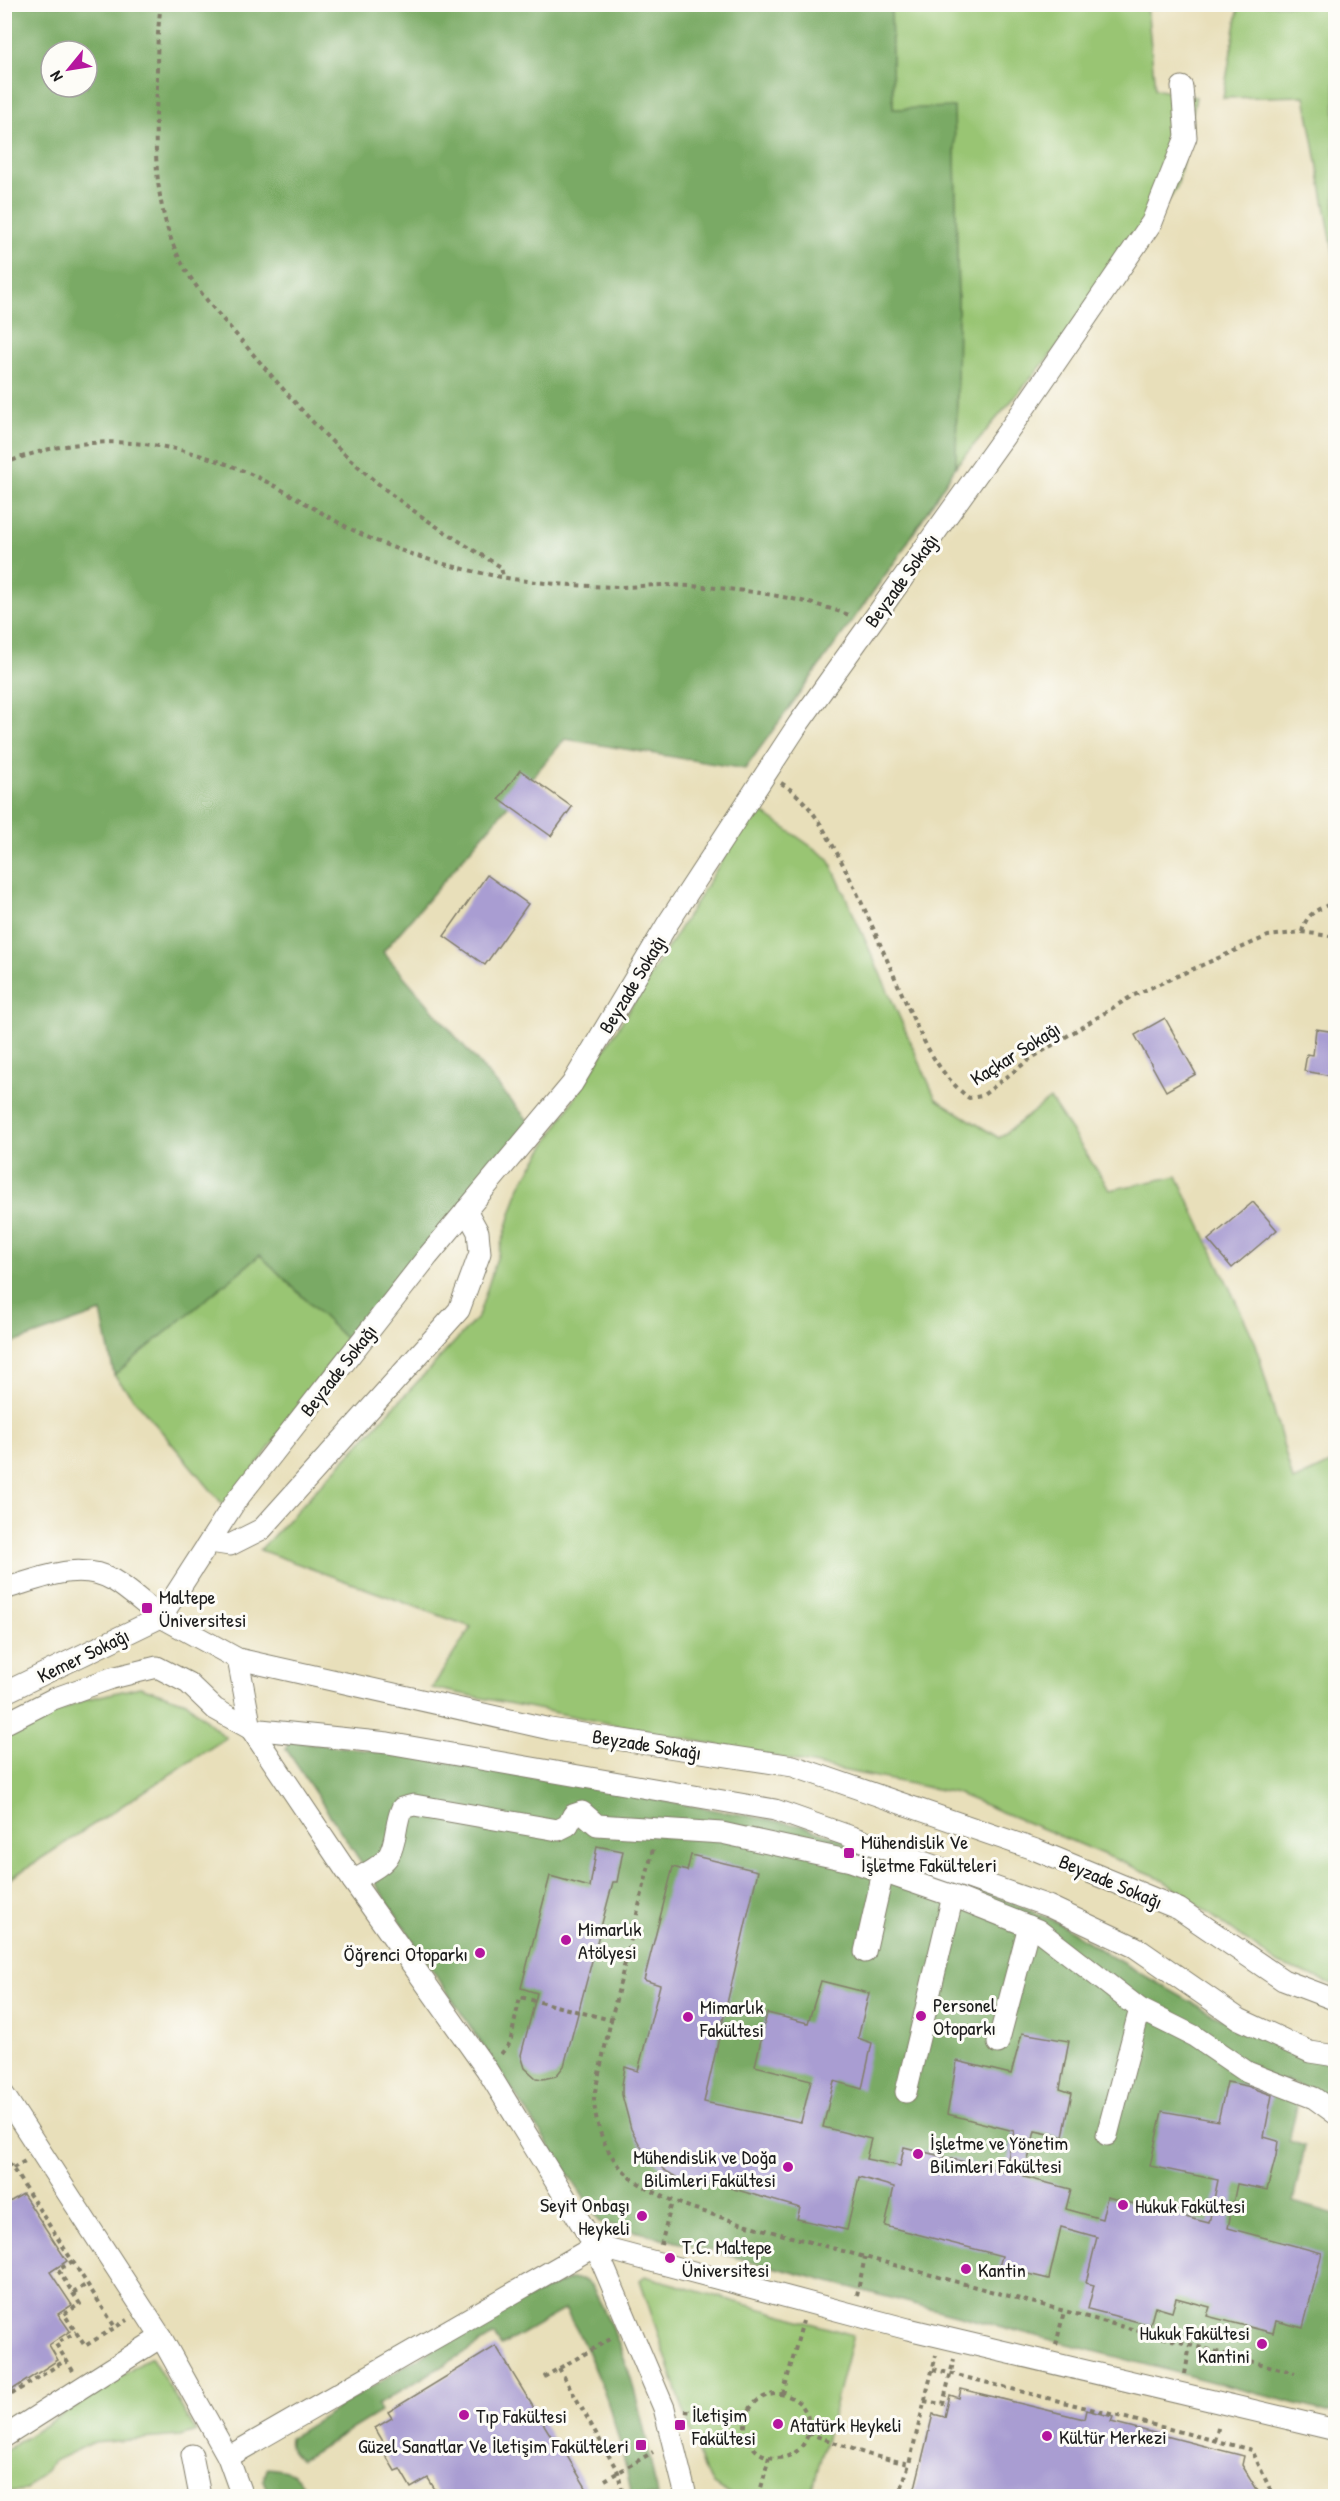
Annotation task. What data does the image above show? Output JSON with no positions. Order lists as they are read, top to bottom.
{
  "streets": {
    "street": ["Beyzade Sokağı", "Kemer Sokağı"],
    "path": ["Kaçkar Sokağı"]
  },
  "crossings": [
    ["Beyzade Sokağı", "Kaçkar Sokağı"],
    ["Beyzade Sokağı", "Kemer Sokağı"]
  ],
  "places": {
    "transit": [
      "Maltepe Üniversitesi",
      "Mühendislik Ve İşletme Fakülteleri",
      "İletişim Fakültesi",
      "Güzel Sanatlar Ve İletişim Fakülteleri"
    ],
    "other": [
      "Mimarlık Atölyesi",
      "Öğrenci Otoparkı",
      "Personel Otoparkı",
      "Mimarlık Fakültesi",
      "İşletme ve Yönetim Bilimleri Fakültesi",
      "Mühendislik ve Doğa Bilimleri Fakültesi",
      "Hukuk Fakültesi",
      "Seyit Onbaşı Heykeli",
      "T.C. Maltepe Üniversitesi",
      "Kantin",
      "Hukuk Fakültesi Kantini",
      "Tıp Fakültesi",
      "Atatürk Heykeli",
      "Kültür Merkezi"
    ]
  },
  "north": "bottom left"
}
